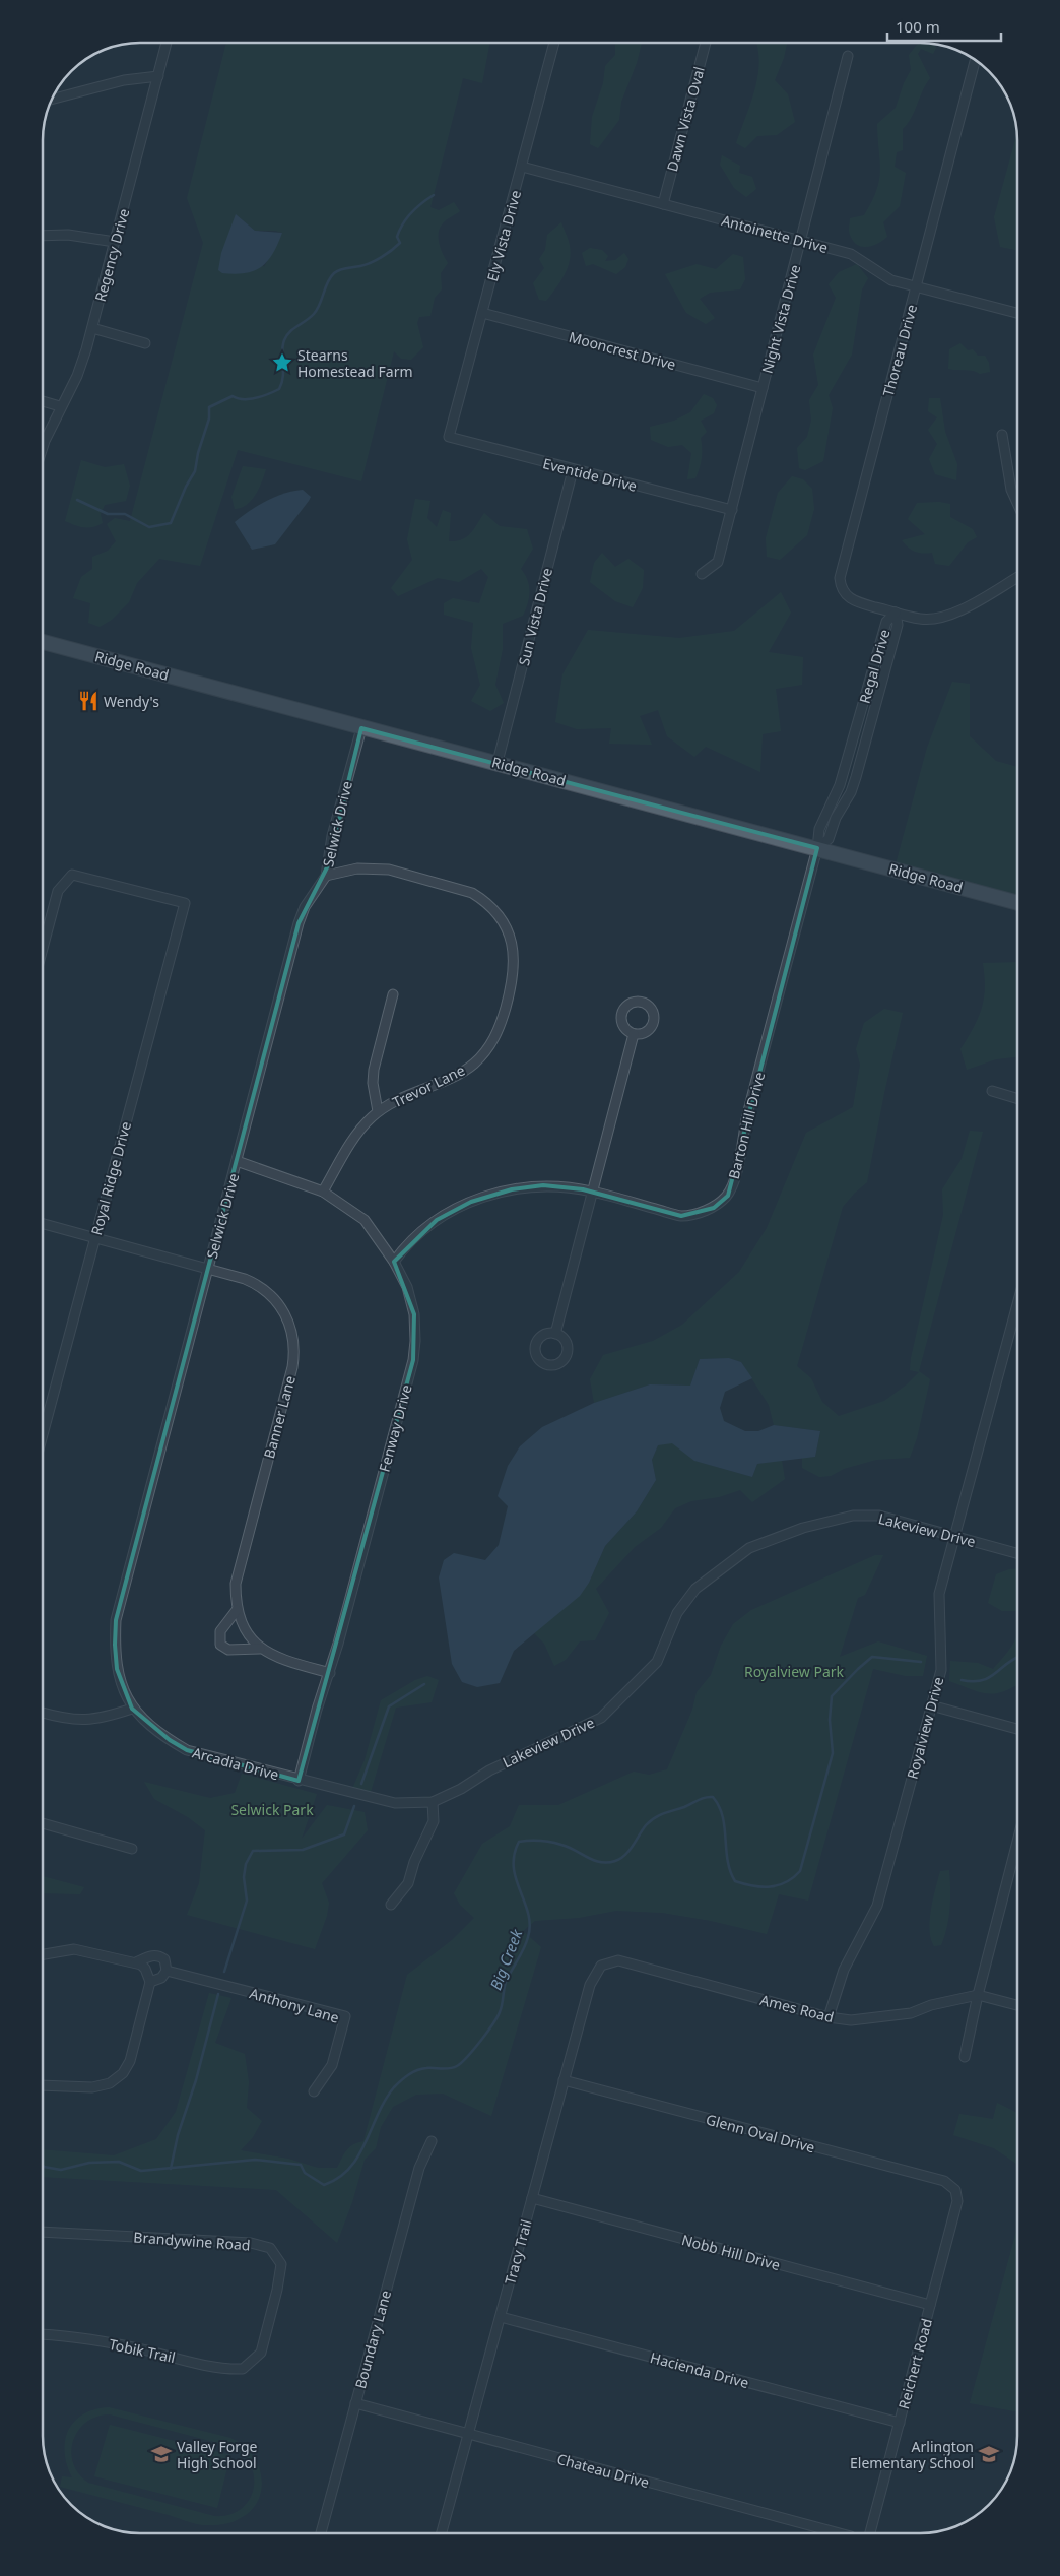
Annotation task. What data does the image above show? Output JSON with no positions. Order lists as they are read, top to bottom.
{
  "streets": {
    "main road": ["Ridge Road"],
    "street": [
      "Dawn Vista Oval",
      "Antoinette Drive",
      "Ely Vista Drive",
      "Regency Drive",
      "Night Vista Drive",
      "Mooncrest Drive",
      "Thoreau Drive",
      "Eventide Drive",
      "Sun Vista Drive",
      "Regal Drive",
      "Selwick Drive",
      "Trevor Lane",
      "Barton Hill Drive",
      "Royal Ridge Drive",
      "Banner Lane",
      "Fenway Drive",
      "Lakeview Drive",
      "Royalview Drive",
      "Arcadia Drive",
      "Anthony Lane",
      "Ames Road",
      "Glenn Oval Drive",
      "Brandywine Road",
      "Tracy Trail",
      "Nobb Hill Drive",
      "Boundary Lane",
      "Tobik Trail",
      "Reichert Road",
      "Hacienda Drive",
      "Chateau Drive"
    ]
  },
  "crossings": [
    ["Dawn Vista Oval", "Antoinette Drive"],
    ["Antoinette Drive", "Ely Vista Drive"],
    ["Antoinette Drive", "Night Vista Drive"],
    ["Antoinette Drive", "Thoreau Drive"],
    ["Ely Vista Drive", "Mooncrest Drive"],
    ["Ely Vista Drive", "Eventide Drive"],
    ["Night Vista Drive", "Mooncrest Drive"],
    ["Night Vista Drive", "Eventide Drive"],
    ["Thoreau Drive", "Regal Drive"],
    ["Eventide Drive", "Sun Vista Drive"],
    ["Sun Vista Drive", "Ridge Road"],
    ["Ridge Road", "Regal Drive"],
    ["Ridge Road", "Selwick Drive"],
    ["Ridge Road", "Barton Hill Drive"],
    ["Regal Drive", "Barton Hill Drive"],
    ["Selwick Drive", "Trevor Lane"],
    ["Selwick Drive", "Banner Lane"],
    ["Selwick Drive", "Fenway Drive"],
    ["Selwick Drive", "Arcadia Drive"],
    ["Trevor Lane", "Fenway Drive"],
    ["Barton Hill Drive", "Fenway Drive"],
    ["Royal Ridge Drive", "Banner Lane"],
    ["Banner Lane", "Fenway Drive"],
    ["Fenway Drive", "Lakeview Drive"],
    ["Fenway Drive", "Arcadia Drive"],
    ["Lakeview Drive", "Royalview Drive"],
    ["Lakeview Drive", "Arcadia Drive"],
    ["Royalview Drive", "Ames Road"],
    ["Ames Road", "Tracy Trail"],
    ["Glenn Oval Drive", "Tracy Trail"],
    ["Glenn Oval Drive", "Reichert Road"],
    ["Brandywine Road", "Tobik Trail"],
    ["Tracy Trail", "Nobb Hill Drive"],
    ["Tracy Trail", "Hacienda Drive"],
    ["Tracy Trail", "Chateau Drive"],
    ["Nobb Hill Drive", "Reichert Road"],
    ["Boundary Lane", "Chateau Drive"],
    ["Reichert Road", "Hacienda Drive"]
  ],
  "water": ["Big Creek"],
  "parks": ["Royalview Park", "Selwick Park"],
  "places": {
    "place": ["Stearns Homestead Farm"],
    "restaurant": ["Wendy's"],
    "school or university": ["Valley Forge High School", "Arlington Elementary School"]
  },
  "scale_bar": "100 m"
}
